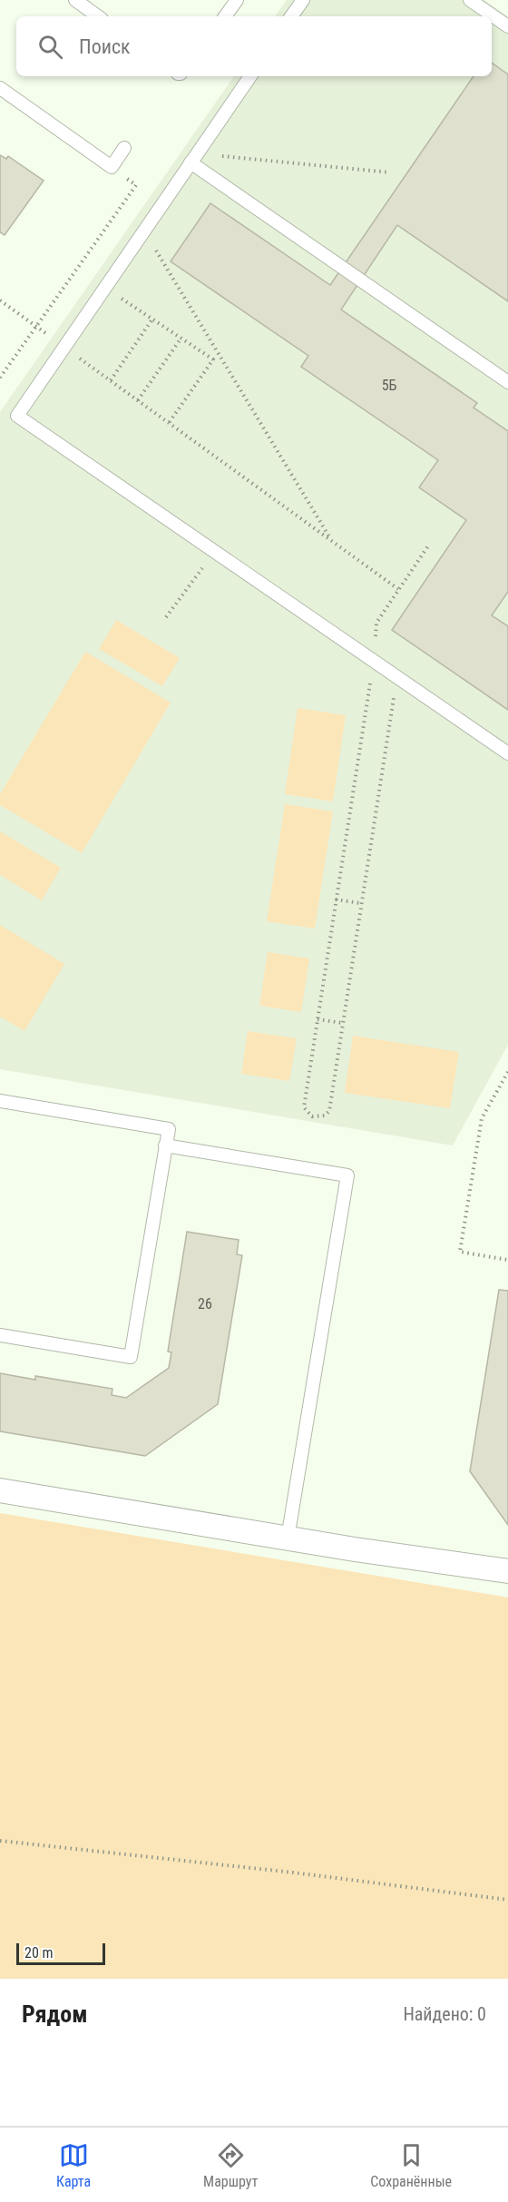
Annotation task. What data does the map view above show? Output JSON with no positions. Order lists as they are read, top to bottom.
{
  "house_numbers": ["5Б", "26"],
  "scale_bar": "20 m",
  "page": {
    "search": "Поиск",
    "scale": "20 m",
    "heading": ["Рядом", "Найдено: 0"],
    "nav": ["Карта", "Маршрут", "Сохранённые"]
  }
}
